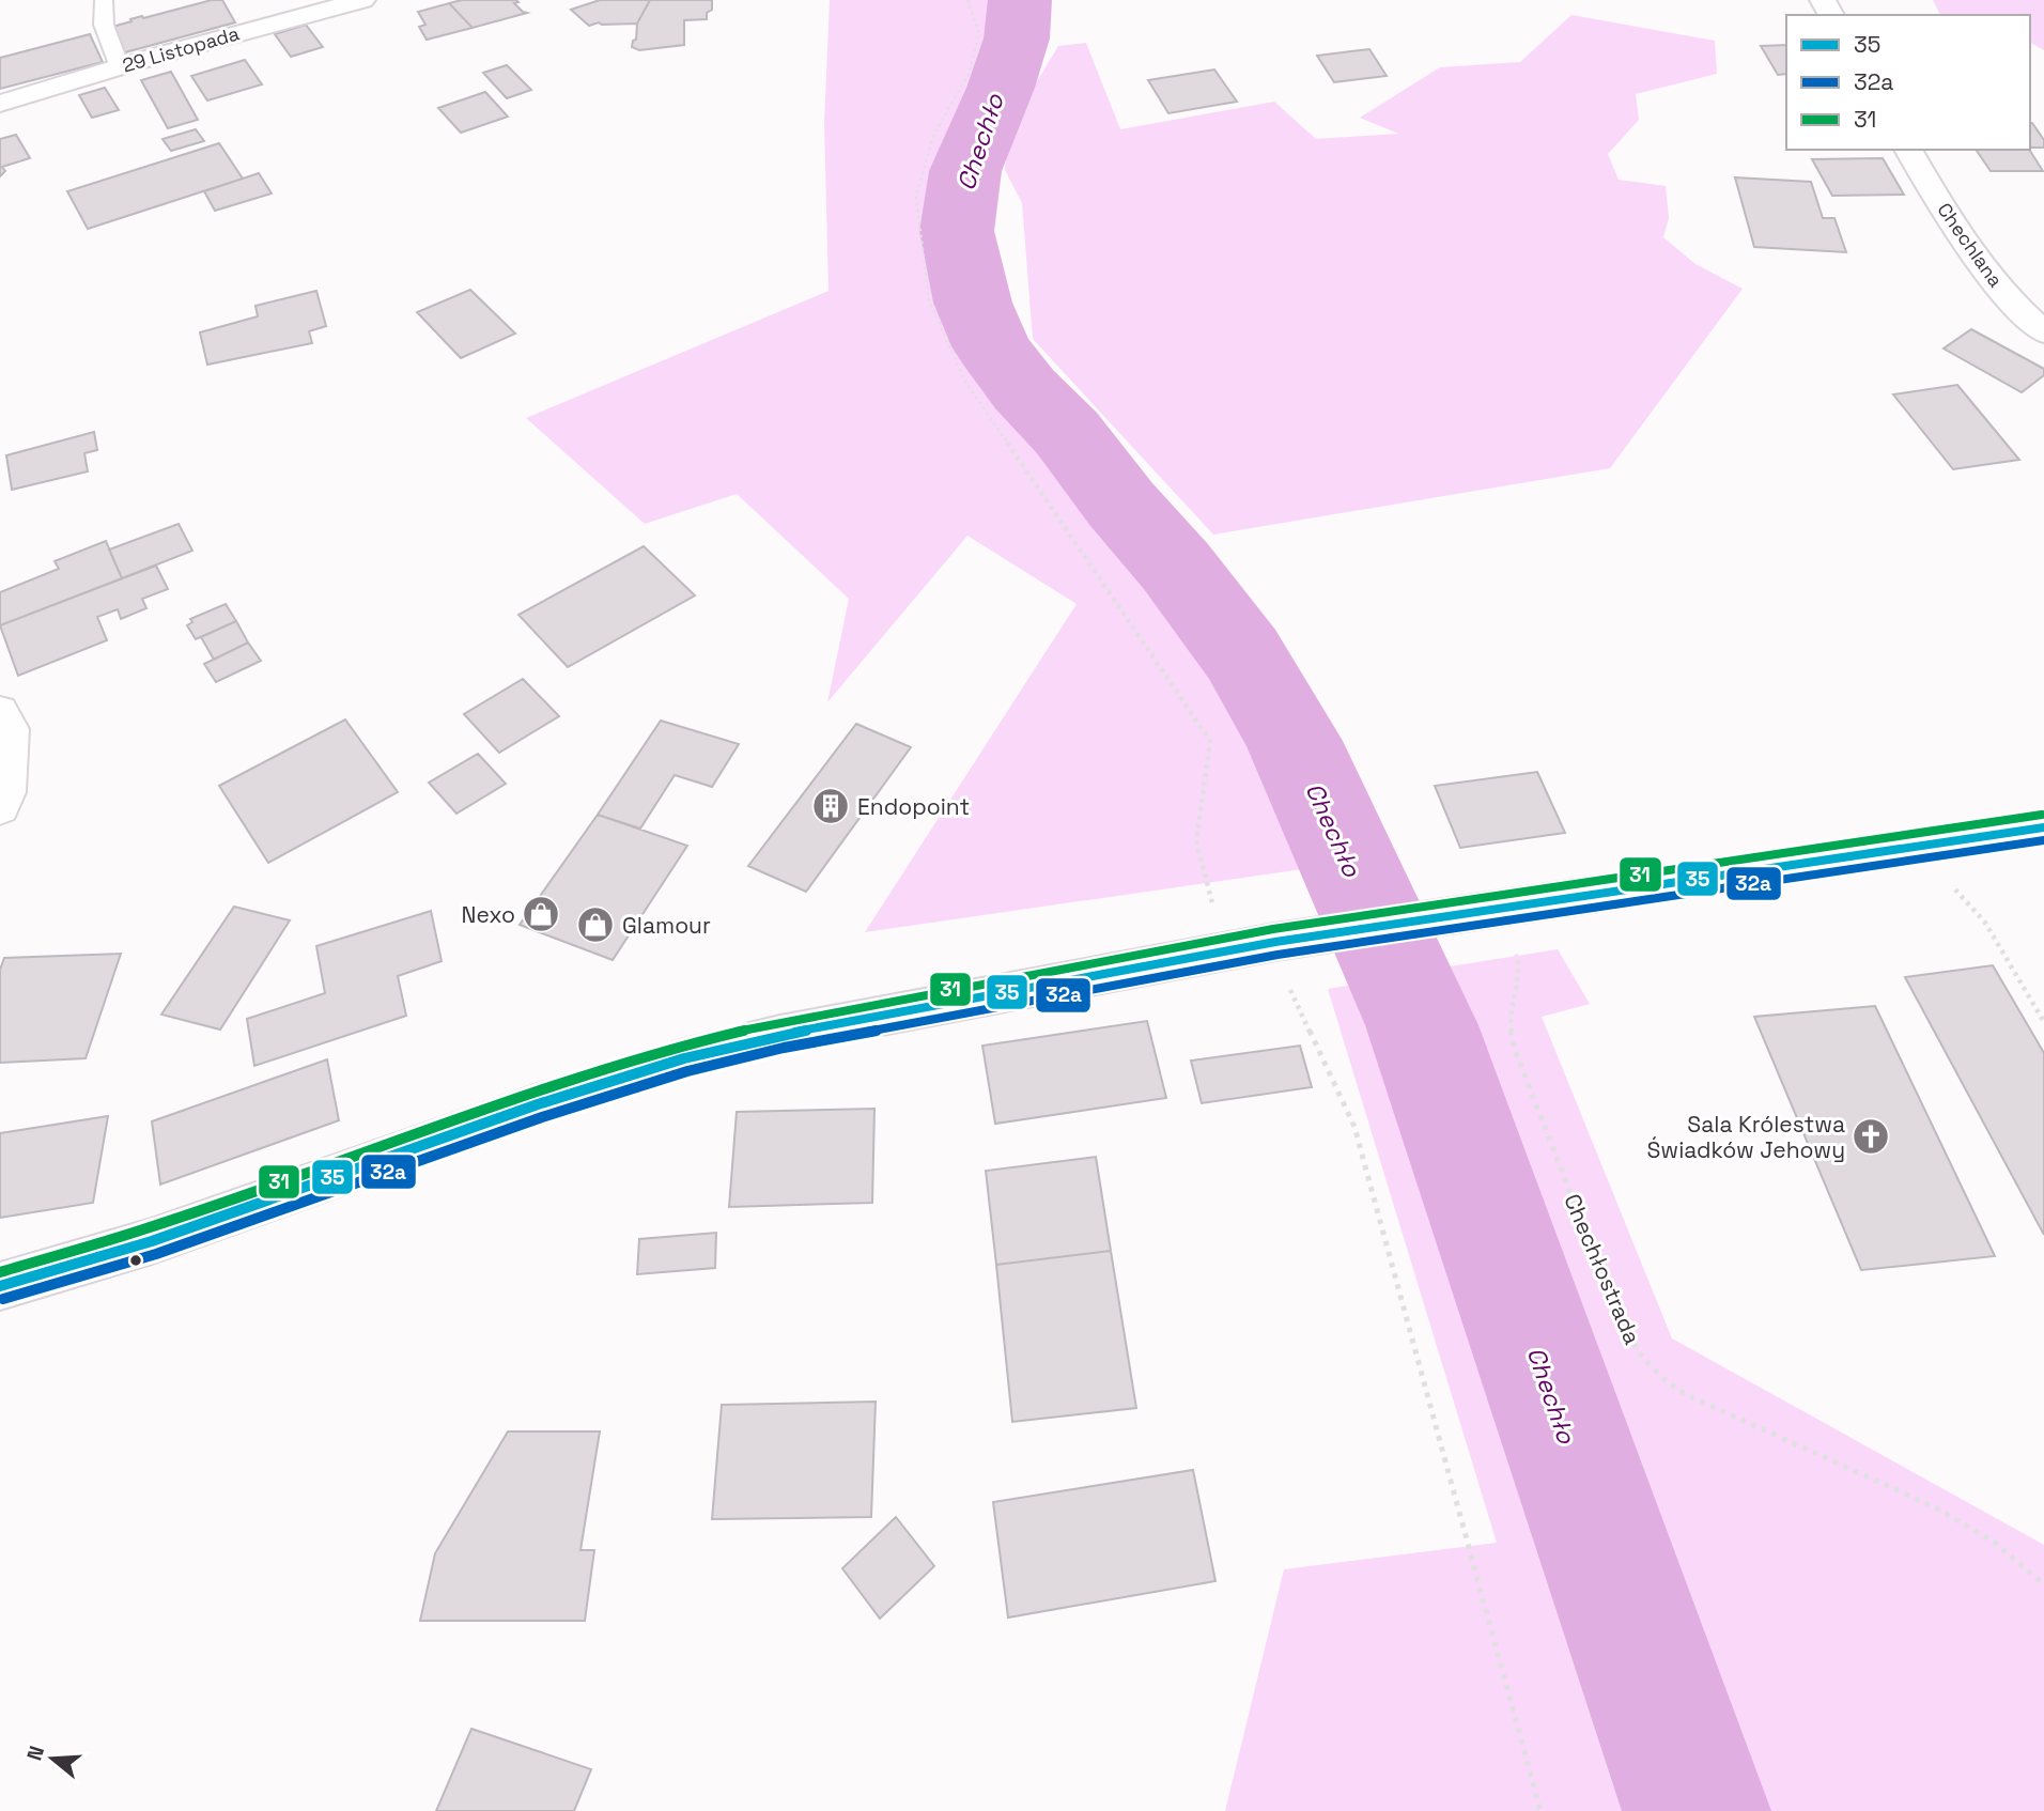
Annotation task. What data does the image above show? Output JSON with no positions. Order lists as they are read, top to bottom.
{
  "streets": {
    "street": ["29 Listopada", "Chechlana"],
    "path": ["Chechłostrada"]
  },
  "water": ["Chechło"],
  "places": {
    "building": ["Endopoint"],
    "shop": ["Nexo", "Glamour"],
    "church": ["Sala Królestwa Świadków Jehowy"]
  },
  "lines": ["transit line 31", "transit line 35", "transit line 32a"],
  "legend": ["35", "32a", "31"],
  "north": "left"
}
